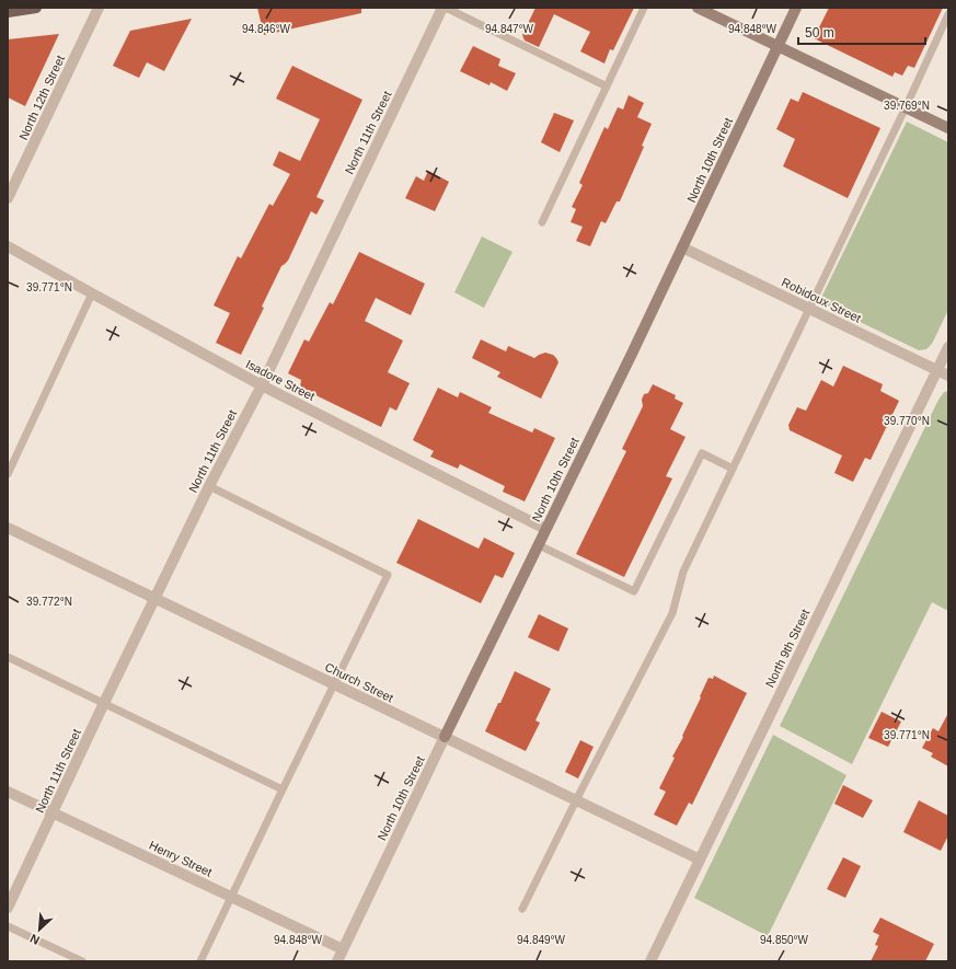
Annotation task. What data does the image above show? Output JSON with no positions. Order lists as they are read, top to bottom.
{
  "streets": {
    "street": [
      "North 12th Street",
      "North 11th Street",
      "North 10th Street",
      "Robidoux Street",
      "Isadore Street",
      "North 9th Street",
      "Church Street",
      "Henry Street"
    ]
  },
  "crossings": [
    ["North 11th Street", "Isadore Street"],
    ["North 11th Street", "Church Street"],
    ["North 11th Street", "Henry Street"],
    ["North 10th Street", "Robidoux Street"],
    ["North 10th Street", "Isadore Street"],
    ["North 10th Street", "Church Street"],
    ["North 10th Street", "Henry Street"],
    ["Robidoux Street", "North 9th Street"],
    ["North 9th Street", "Church Street"]
  ],
  "scale_bar": "50 m",
  "north": "bottom left",
  "coordinates": [
    "94.846°W",
    "94.847°W",
    "94.848°W",
    "39.769°N",
    "39.771°N",
    "39.770°N",
    "39.772°N",
    "94.849°W",
    "94.850°W"
  ]
}
